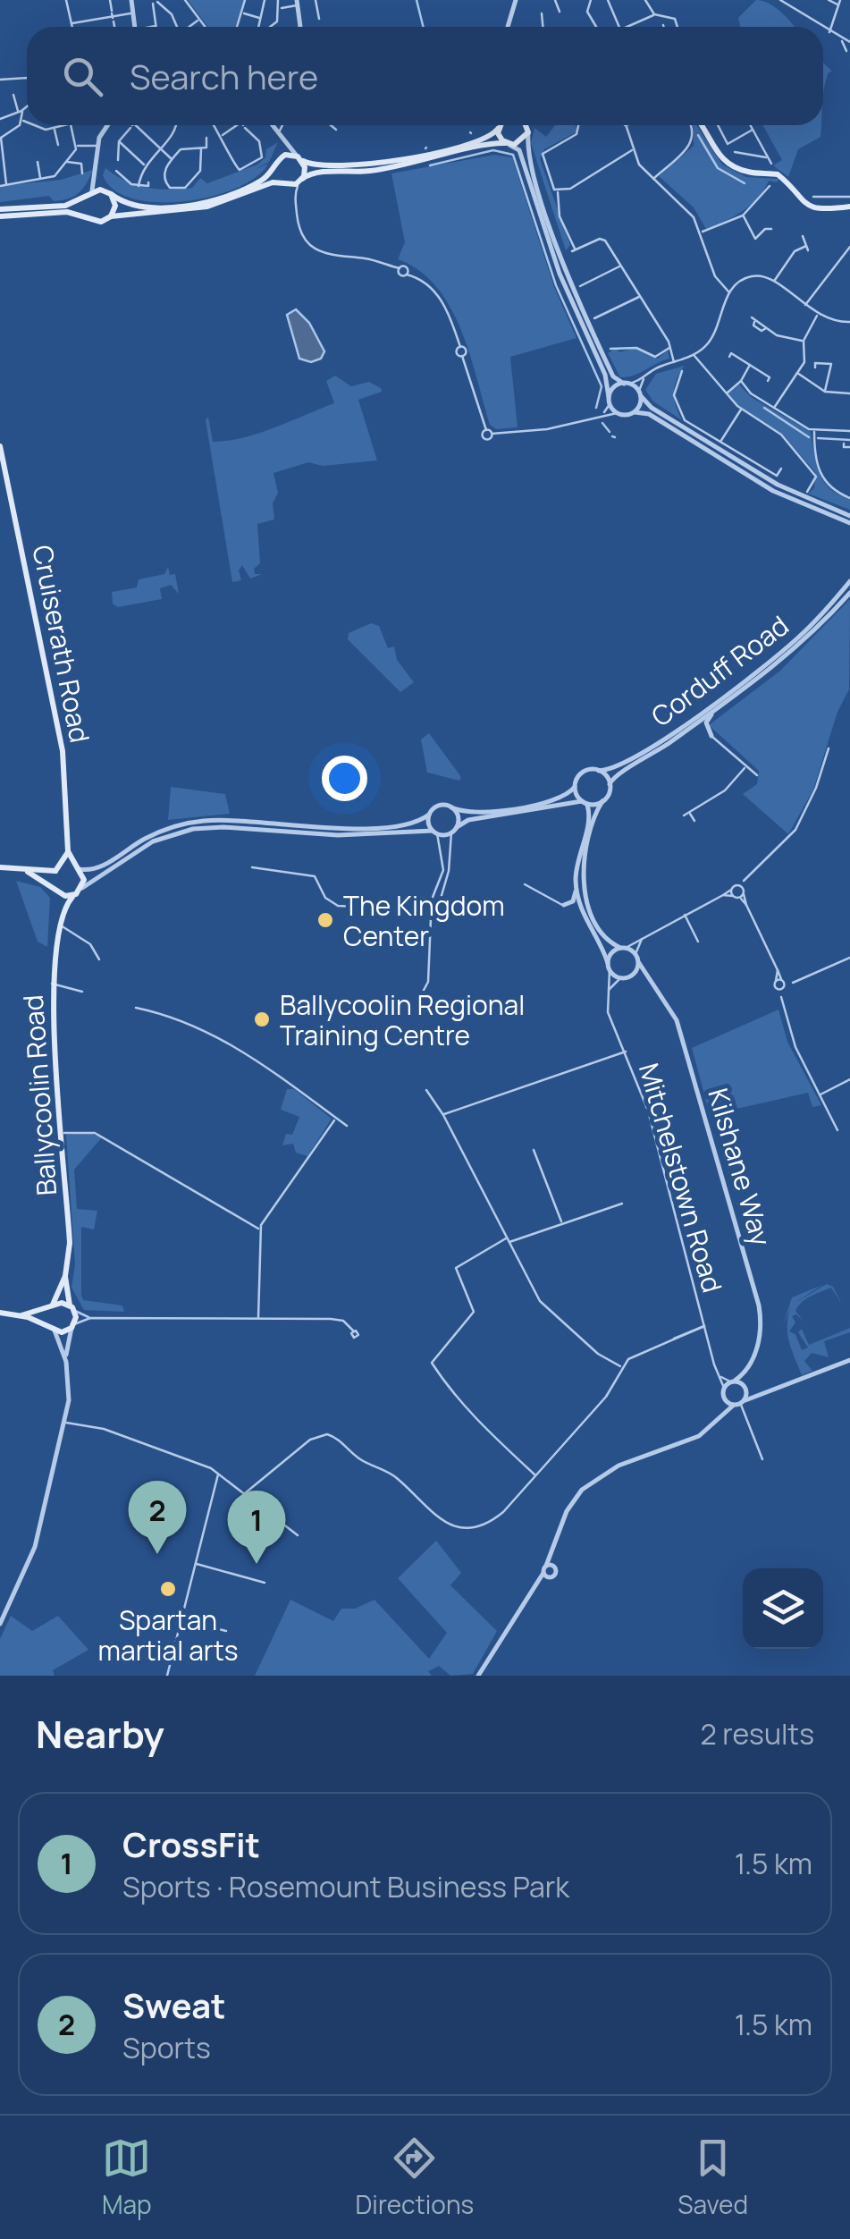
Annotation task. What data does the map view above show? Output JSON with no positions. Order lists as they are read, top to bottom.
{
  "streets": {
    "main road": ["Cruiserath Road", "Ballycoolin Road"],
    "street": ["Corduff Road", "Kilshane Way", "Mitchelstown Road"]
  },
  "crossings": [
    ["Cruiserath Road", "Ballycoolin Road"],
    ["Kilshane Way", "Mitchelstown Road"]
  ],
  "places": ["The Kingdom Center", "Ballycoolin Regional Training Centre", "Spartan martial arts"],
  "page": {
    "search": "Search here",
    "pins": ["2", "1"],
    "heading": ["Nearby", "2 results"],
    "list": [
      {
        "mark": "1",
        "name": "CrossFit",
        "note": "Sports · Rosemount Business Park",
        "value": "1.5 km"
      },
      {
        "mark": "2",
        "name": "Sweat",
        "note": "Sports",
        "value": "1.5 km"
      }
    ],
    "nav": ["Map", "Directions", "Saved"]
  }
}
